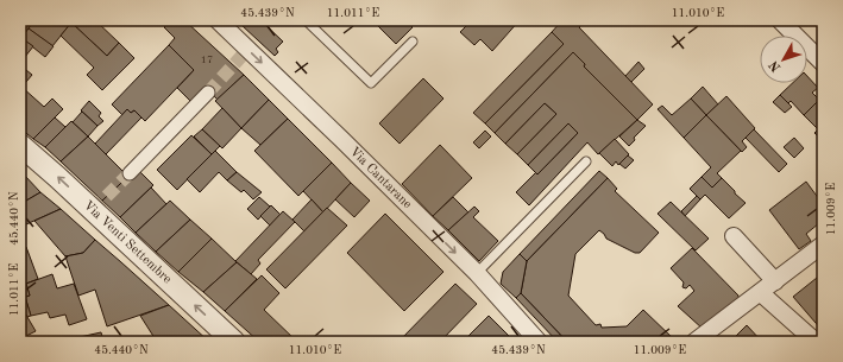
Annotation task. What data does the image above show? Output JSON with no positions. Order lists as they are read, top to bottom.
{
  "streets": {
    "street": ["Via Cantarane", "Via Venti Settembre"]
  },
  "one_way": ["Via Cantarane", "Via Venti Settembre"],
  "house_numbers": ["17"],
  "north": "bottom left",
  "coordinates": [
    "45.439°N",
    "11.011°E",
    "11.010°E",
    "11.009°E",
    "45.440°N"
  ]
}
